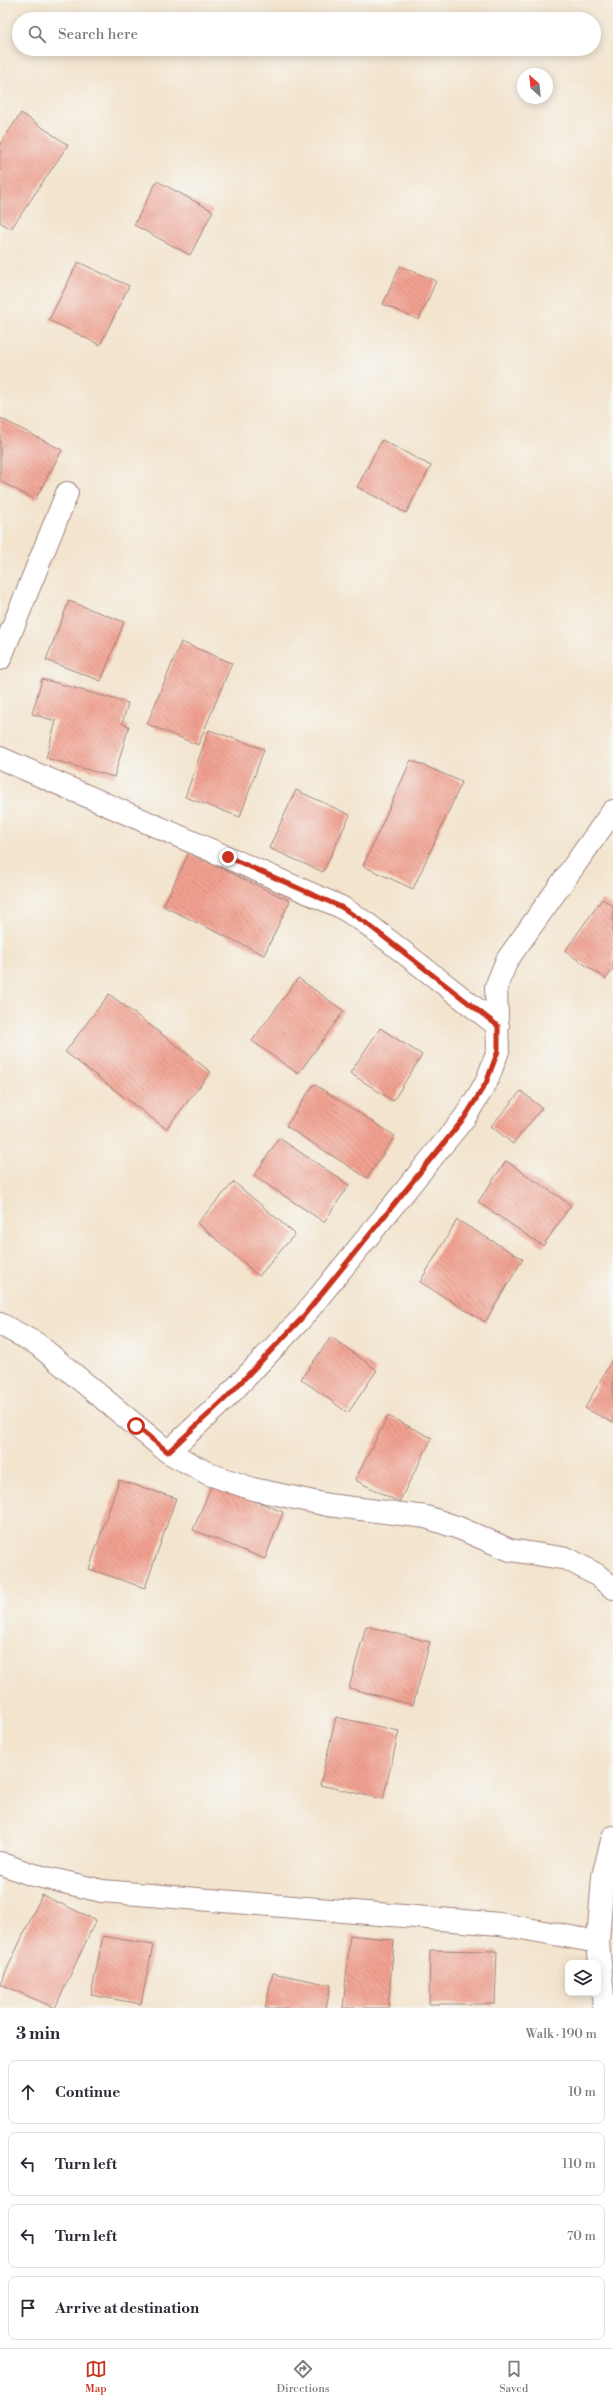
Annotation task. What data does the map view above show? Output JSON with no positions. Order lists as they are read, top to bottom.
{
  "north": "top left",
  "page": {
    "search": "Search here",
    "heading": ["3 min", "Walk · 190 m"],
    "list": [
      ["Continue", "10 m"],
      ["Turn left", "110 m"],
      ["Turn left", "70 m"],
      "Arrive at destination"
    ],
    "nav": ["Map", "Directions", "Saved"]
  }
}
